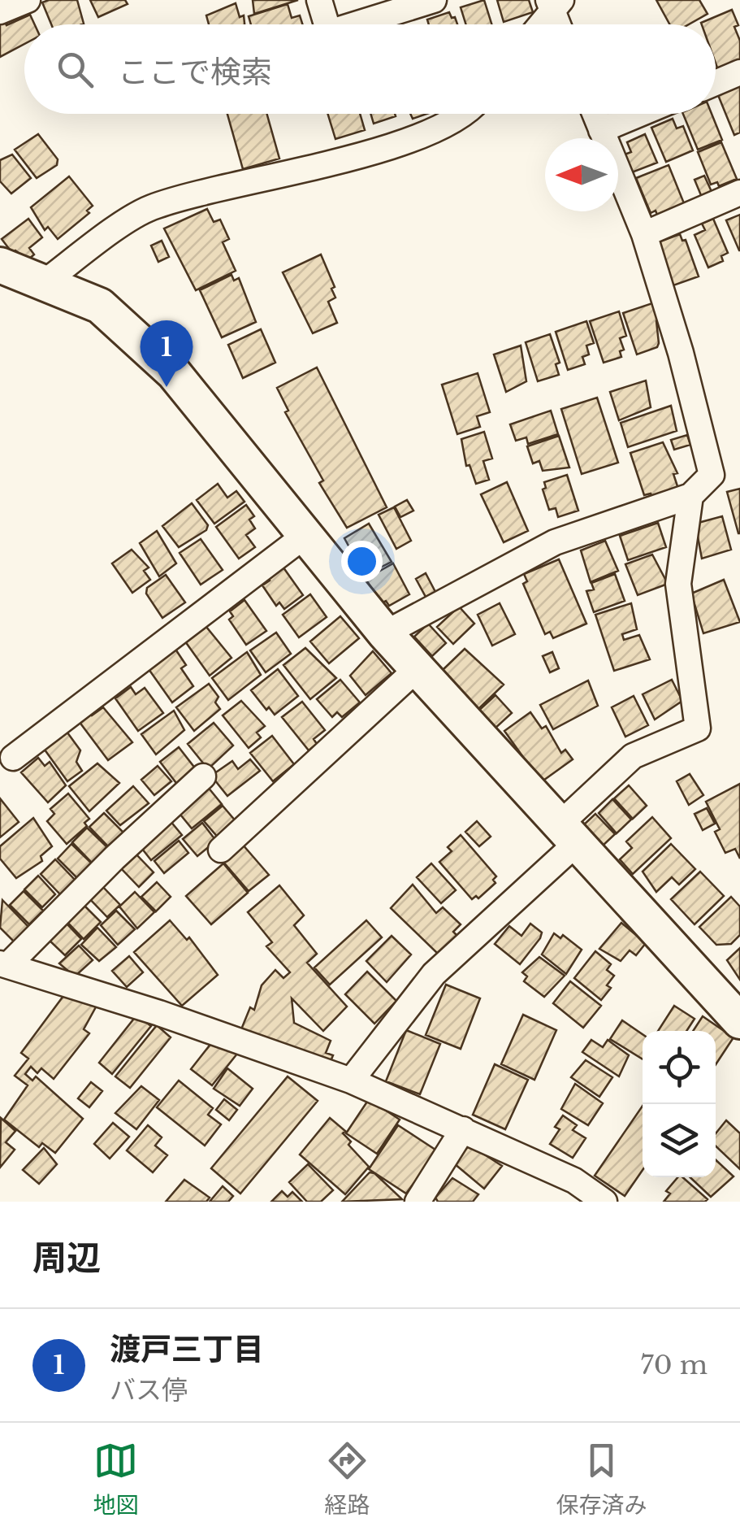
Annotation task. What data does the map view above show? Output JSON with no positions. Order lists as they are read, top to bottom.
{
  "north": "left",
  "page": {
    "search": "ここで検索",
    "pins": "1",
    "heading": "周辺",
    "list": [
      {
        "mark": "1",
        "name": "渡戸三丁目",
        "note": "バス停",
        "value": "70 m"
      }
    ],
    "nav": ["地図", "経路", "保存済み"]
  }
}
